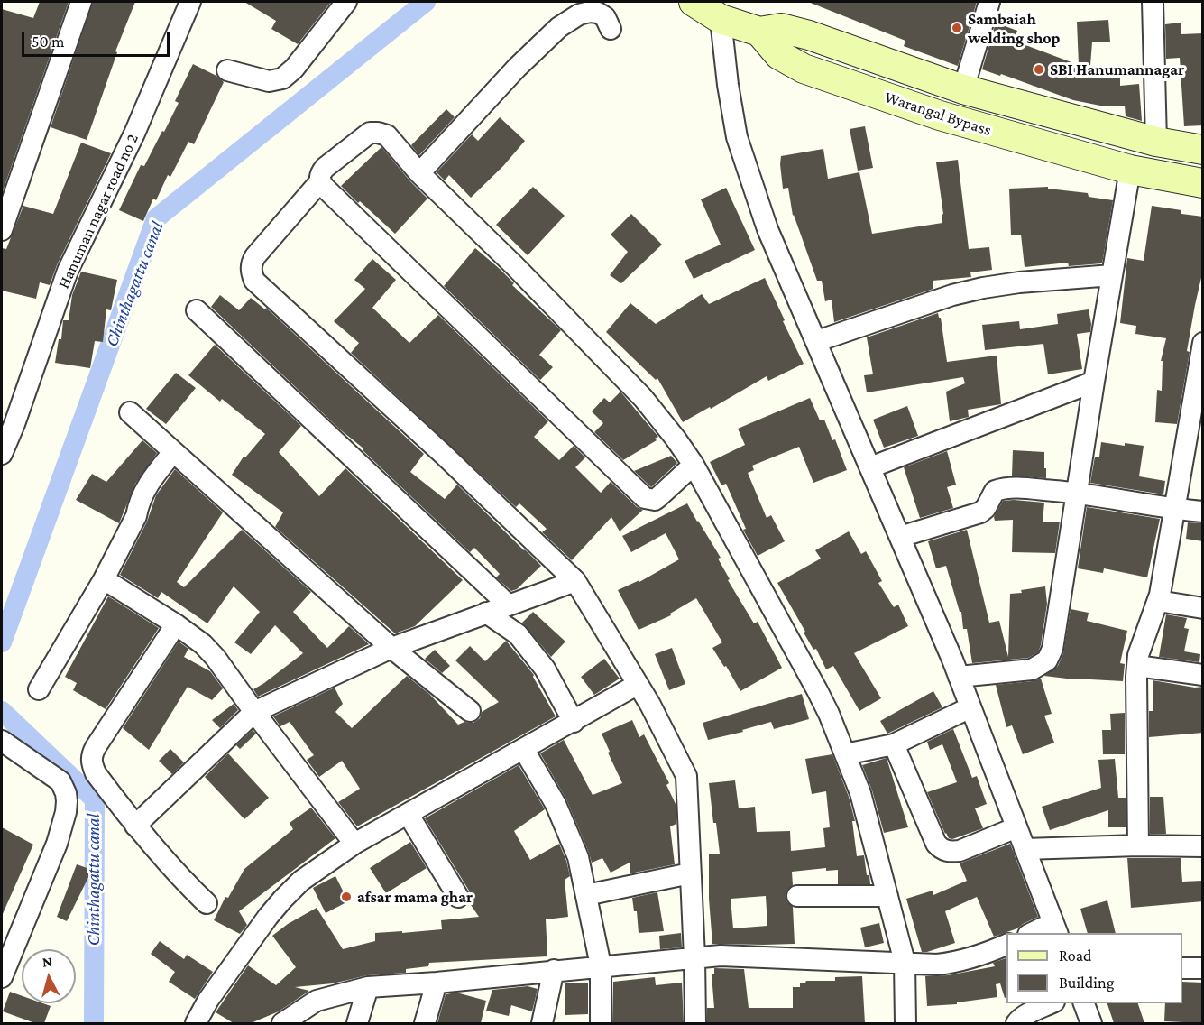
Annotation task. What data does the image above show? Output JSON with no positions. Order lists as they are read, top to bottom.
{
  "streets": {
    "main road": ["Warangal Bypass"],
    "street": ["Hanuman nagar road no 2"]
  },
  "water": ["Chinthagattu canal"],
  "places": ["Sambaiah welding shop", "SBI Hanumannagar", "afsar mama ghar"],
  "legend": ["Road", "Building"],
  "scale_bar": "50 m",
  "north": "top"
}
